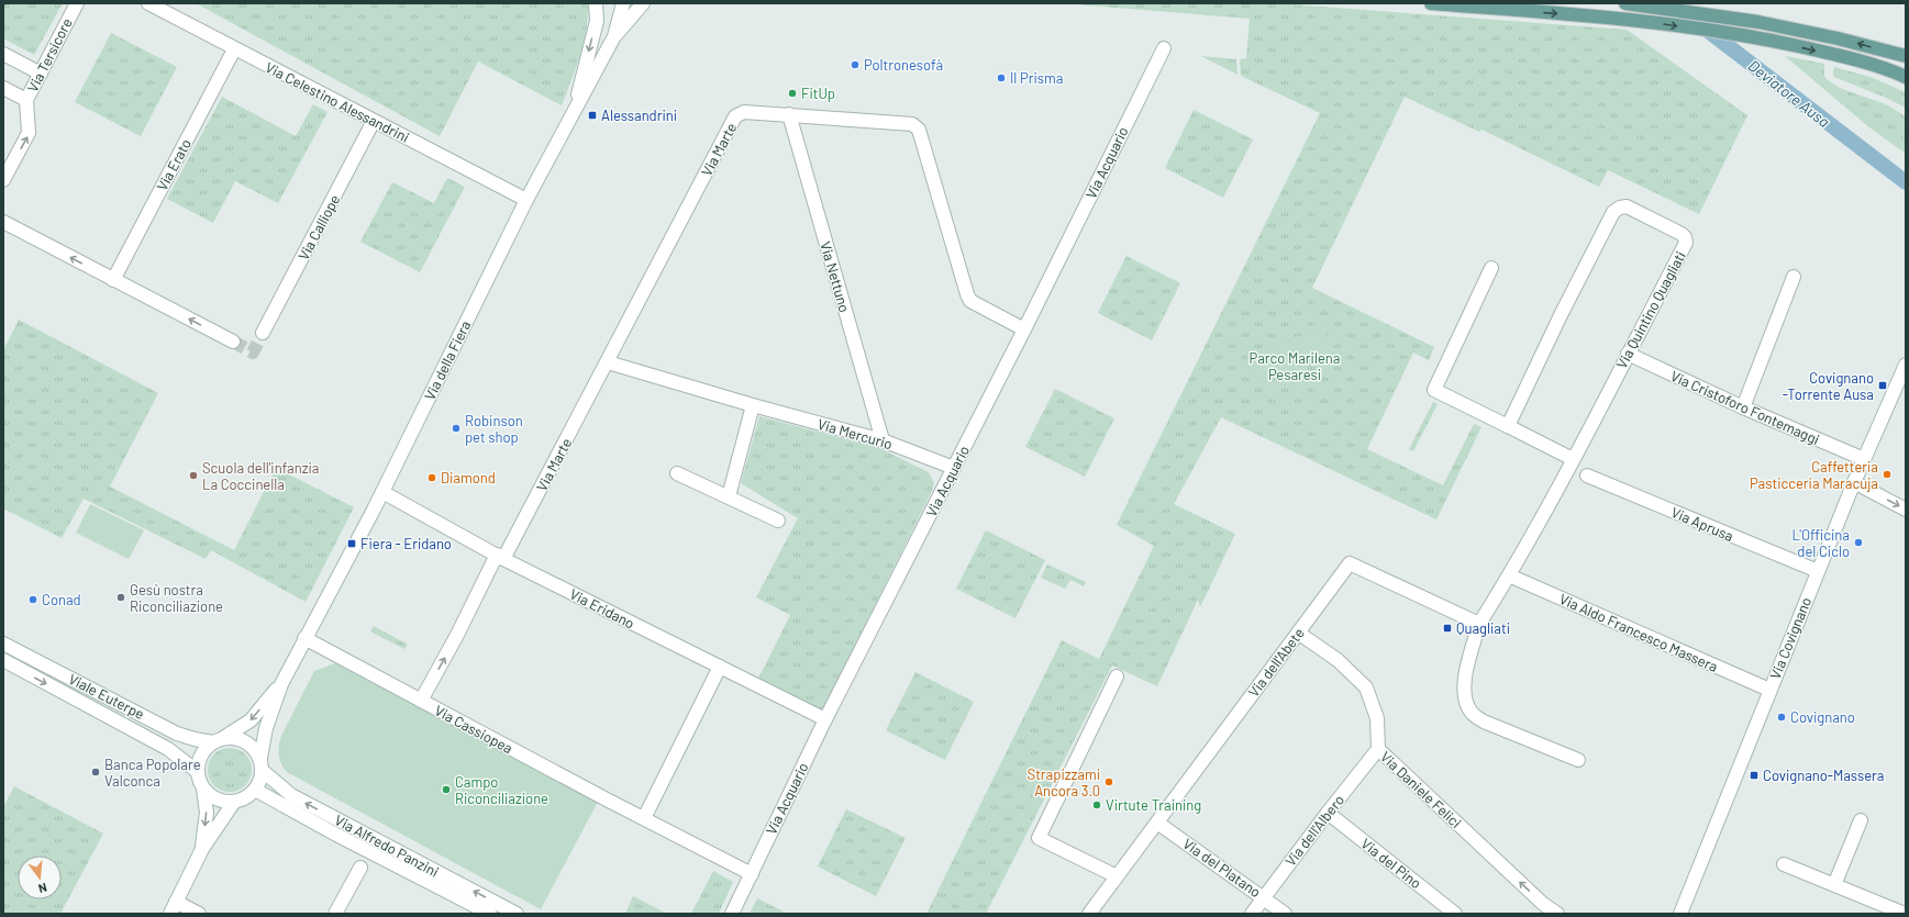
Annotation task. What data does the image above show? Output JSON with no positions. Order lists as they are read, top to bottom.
{
  "streets": {
    "street": [
      "Via Tersicore",
      "Via Celestino Alessandrini",
      "Via Marte",
      "Via Acquario",
      "Via Erato",
      "Via Calliope",
      "Via Nettuno",
      "Via Quintino Quagliati",
      "Via della Fiera",
      "Via Cristoforo Fontemaggi",
      "Via Mercurio",
      "Via Aprusa",
      "Via Eridano",
      "Via Aldo Francesco Massera",
      "Via Covignano",
      "Via dell'Abete",
      "Viale Euterpe",
      "Via Cassiopea",
      "Via Daniele Felici",
      "Via dell'Albero",
      "Via Alfredo Panzini",
      "Via del Pino",
      "Via del Platano"
    ]
  },
  "crossings": [
    ["Via Celestino Alessandrini", "Via Erato"],
    ["Via Celestino Alessandrini", "Via Calliope"],
    ["Via Celestino Alessandrini", "Via della Fiera"],
    ["Via Marte", "Via Acquario"],
    ["Via Marte", "Via Nettuno"],
    ["Via Marte", "Via Mercurio"],
    ["Via Marte", "Via Eridano"],
    ["Via Marte", "Via Cassiopea"],
    ["Via Acquario", "Via Mercurio"],
    ["Via Acquario", "Via Eridano"],
    ["Via Acquario", "Via Cassiopea"],
    ["Via Nettuno", "Via Mercurio"],
    ["Via Quintino Quagliati", "Via Cristoforo Fontemaggi"],
    ["Via della Fiera", "Via Eridano"],
    ["Via della Fiera", "Viale Euterpe"],
    ["Via della Fiera", "Via Cassiopea"],
    ["Via della Fiera", "Via Alfredo Panzini"],
    ["Via Cristoforo Fontemaggi", "Via Covignano"],
    ["Via Aprusa", "Via Covignano"],
    ["Via Aldo Francesco Massera", "Via Covignano"],
    ["Via dell'Abete", "Via Daniele Felici"],
    ["Via dell'Abete", "Via del Platano"],
    ["Viale Euterpe", "Via Alfredo Panzini"],
    ["Via Daniele Felici", "Via dell'Albero"],
    ["Via dell'Albero", "Via del Pino"],
    ["Via dell'Albero", "Via del Platano"]
  ],
  "one_way": ["Via Tersicore", "Via Daniele Felici"],
  "water": ["Deviatore Ausa"],
  "parks": ["Parco Marilena Pesaresi"],
  "places": {
    "other": [
      "Poltronesofà",
      "Il Prisma",
      "FitUp",
      "Robinson pet shop",
      "Caffetteria Pasticceria Maracuja",
      "Scuola dell'infanzia La Coccinella",
      "Diamond",
      "L'Officina del Ciclo",
      "Gesù nostra Riconciliazione",
      "Conad",
      "Covignano",
      "Banca Popolare Valconca",
      "Strapizzami Ancora 3.0",
      "Campo Riconciliazione",
      "Virtute Training"
    ],
    "transit": [
      "Alessandrini",
      "Covignano -Torrente Ausa",
      "Fiera - Eridano",
      "Quagliati",
      "Covignano-Massera"
    ]
  },
  "north": "bottom"
}
